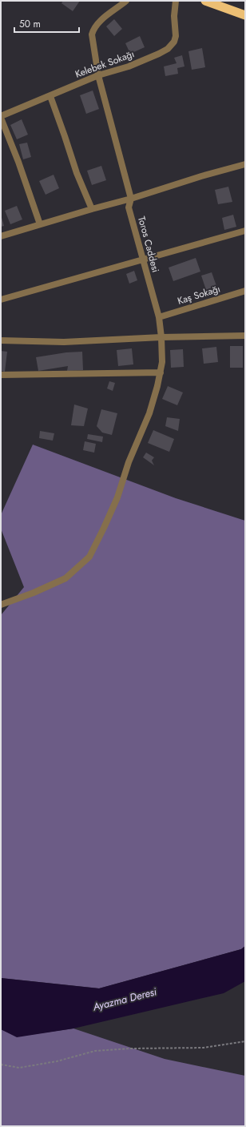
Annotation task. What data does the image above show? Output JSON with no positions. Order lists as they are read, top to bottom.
{
  "streets": {
    "street": ["Kelebek Sokağı", "Toros Caddesi", "Kaş Sokağı"]
  },
  "crossings": [
    ["Kelebek Sokağı", "Toros Caddesi"],
    ["Toros Caddesi", "Kaş Sokağı"]
  ],
  "water": ["Ayazma Deresi"],
  "scale_bar": "50 m"
}
